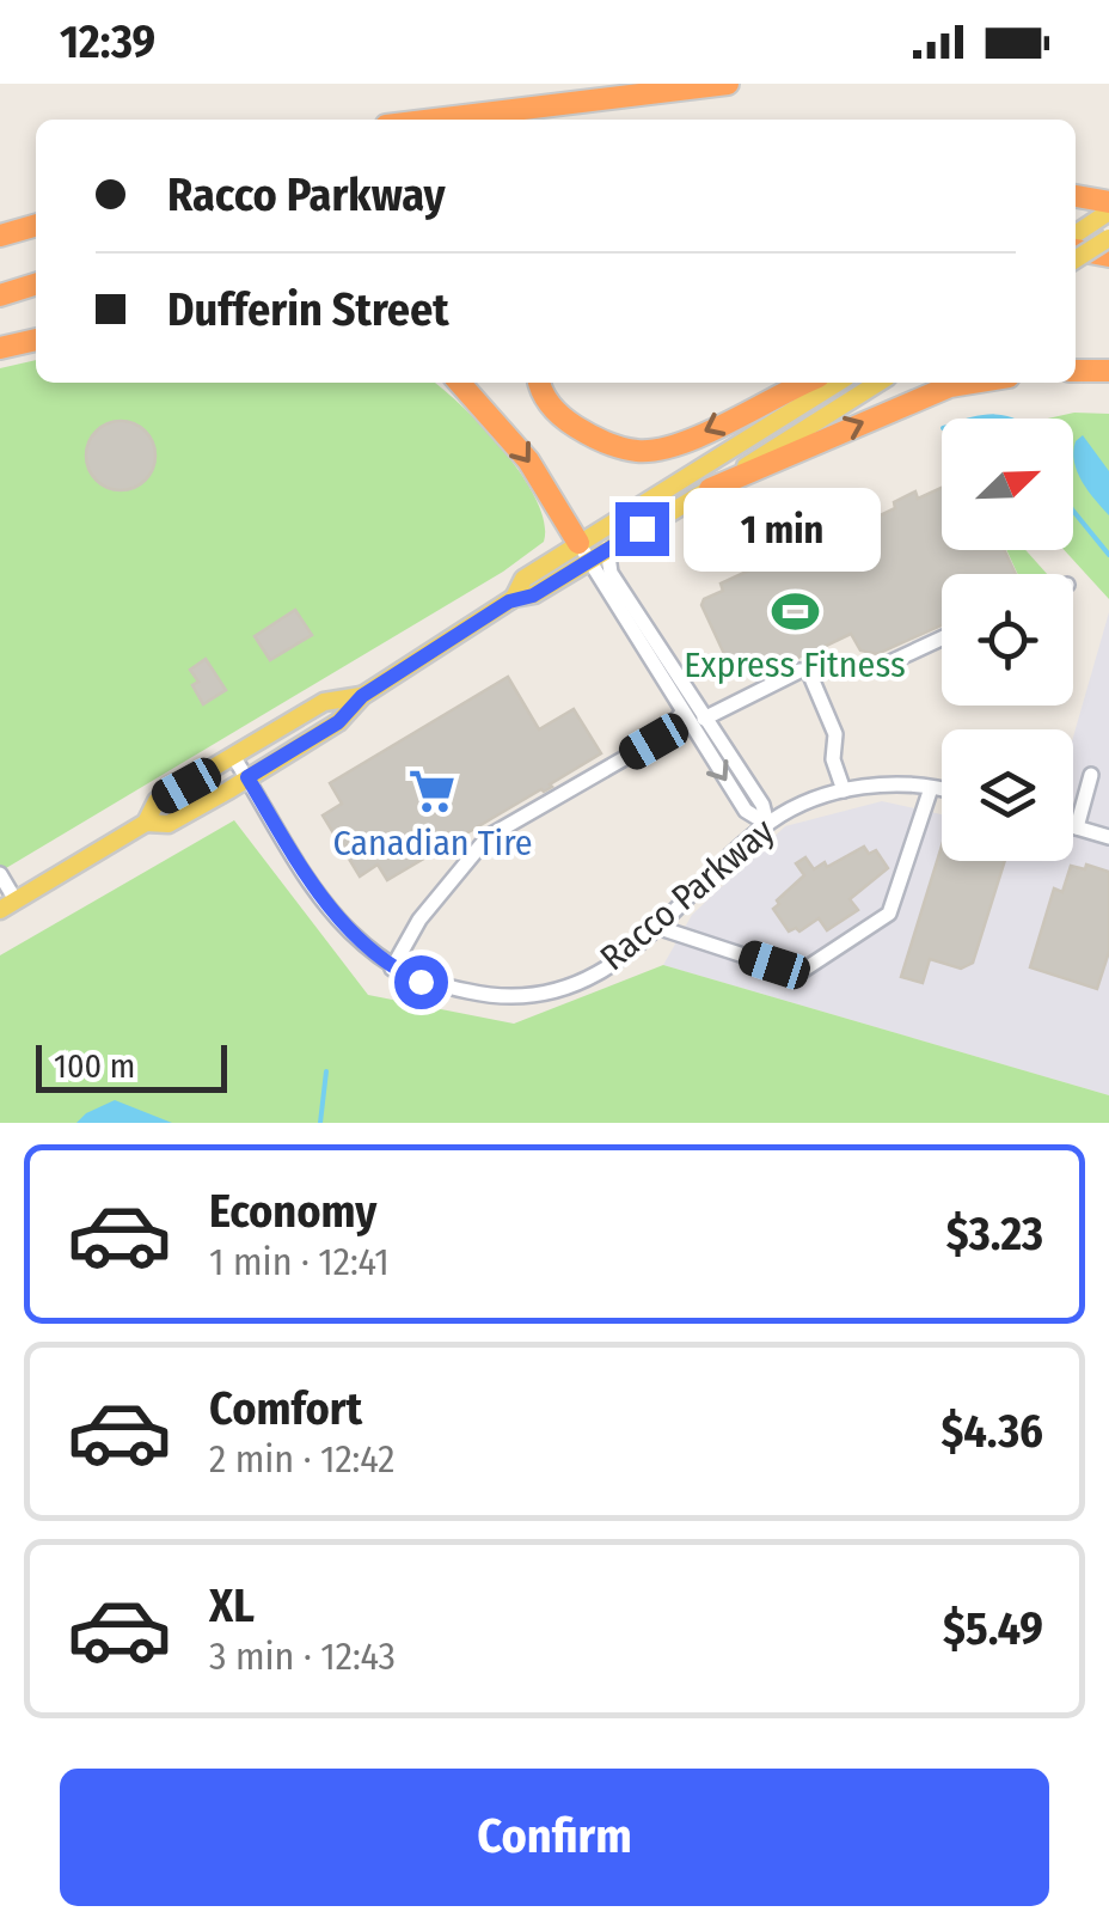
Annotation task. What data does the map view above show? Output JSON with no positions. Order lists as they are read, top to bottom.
{
  "streets": {
    "street": ["Racco Parkway"]
  },
  "places": {
    "sports": ["Express Fitness"],
    "supermarket": ["Canadian Tire"]
  },
  "scale_bar": "100 m",
  "north": "top right",
  "page": {
    "status": "12:39",
    "banner": ["Racco Parkway", "Dufferin Street"],
    "bubble": "1 min",
    "scale": "100 m",
    "list": [
      {
        "name": "Economy",
        "note": "1 min · 12:41",
        "value": "$3.23"
      },
      {
        "name": "Comfort",
        "note": "2 min · 12:42",
        "value": "$4.36"
      },
      {
        "name": "XL",
        "note": "3 min · 12:43",
        "value": "$5.49"
      }
    ],
    "buttons": "Confirm"
  }
}
